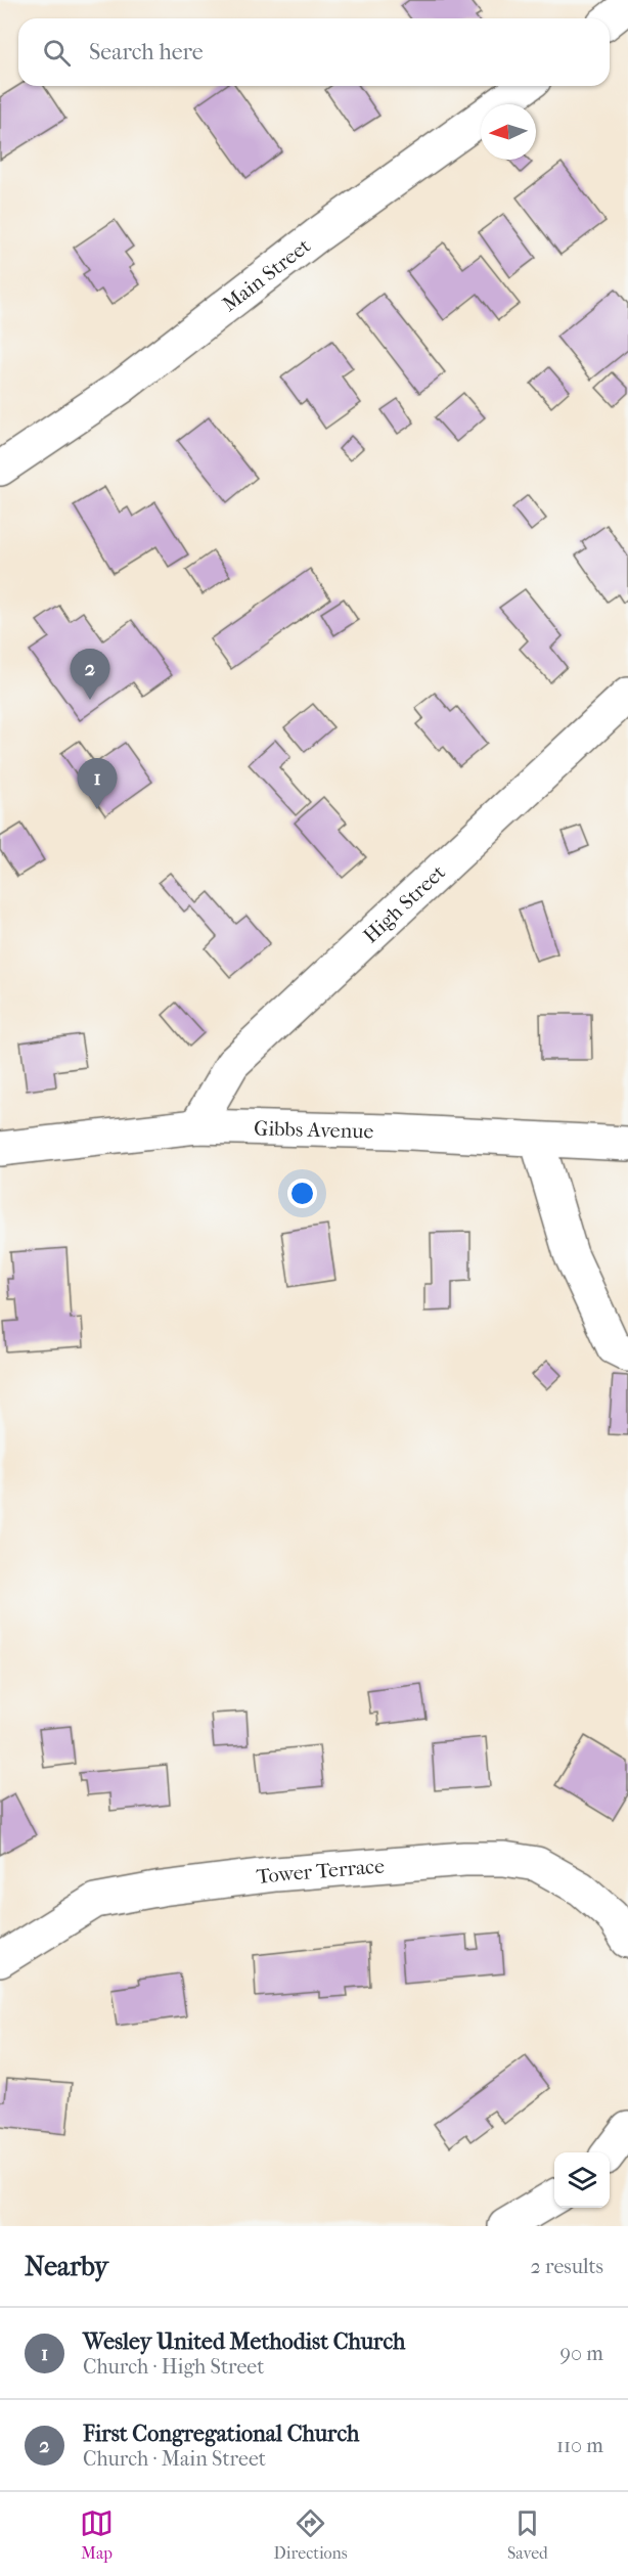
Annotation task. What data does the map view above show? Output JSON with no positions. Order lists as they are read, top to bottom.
{
  "streets": {
    "street": [
      "Main Street",
      "High Street",
      "Gibbs Avenue",
      "Tower Terrace"
    ]
  },
  "crossings": [
    ["High Street", "Gibbs Avenue"]
  ],
  "north": "left",
  "page": {
    "search": "Search here",
    "pins": ["2", "1"],
    "heading": ["Nearby", "2 results"],
    "list": [
      {
        "mark": "1",
        "name": "Wesley United Methodist Church",
        "note": "Church · High Street",
        "value": "90 m"
      },
      {
        "mark": "2",
        "name": "First Congregational Church",
        "note": "Church · Main Street",
        "value": "110 m"
      }
    ],
    "nav": ["Map", "Directions", "Saved"]
  }
}
